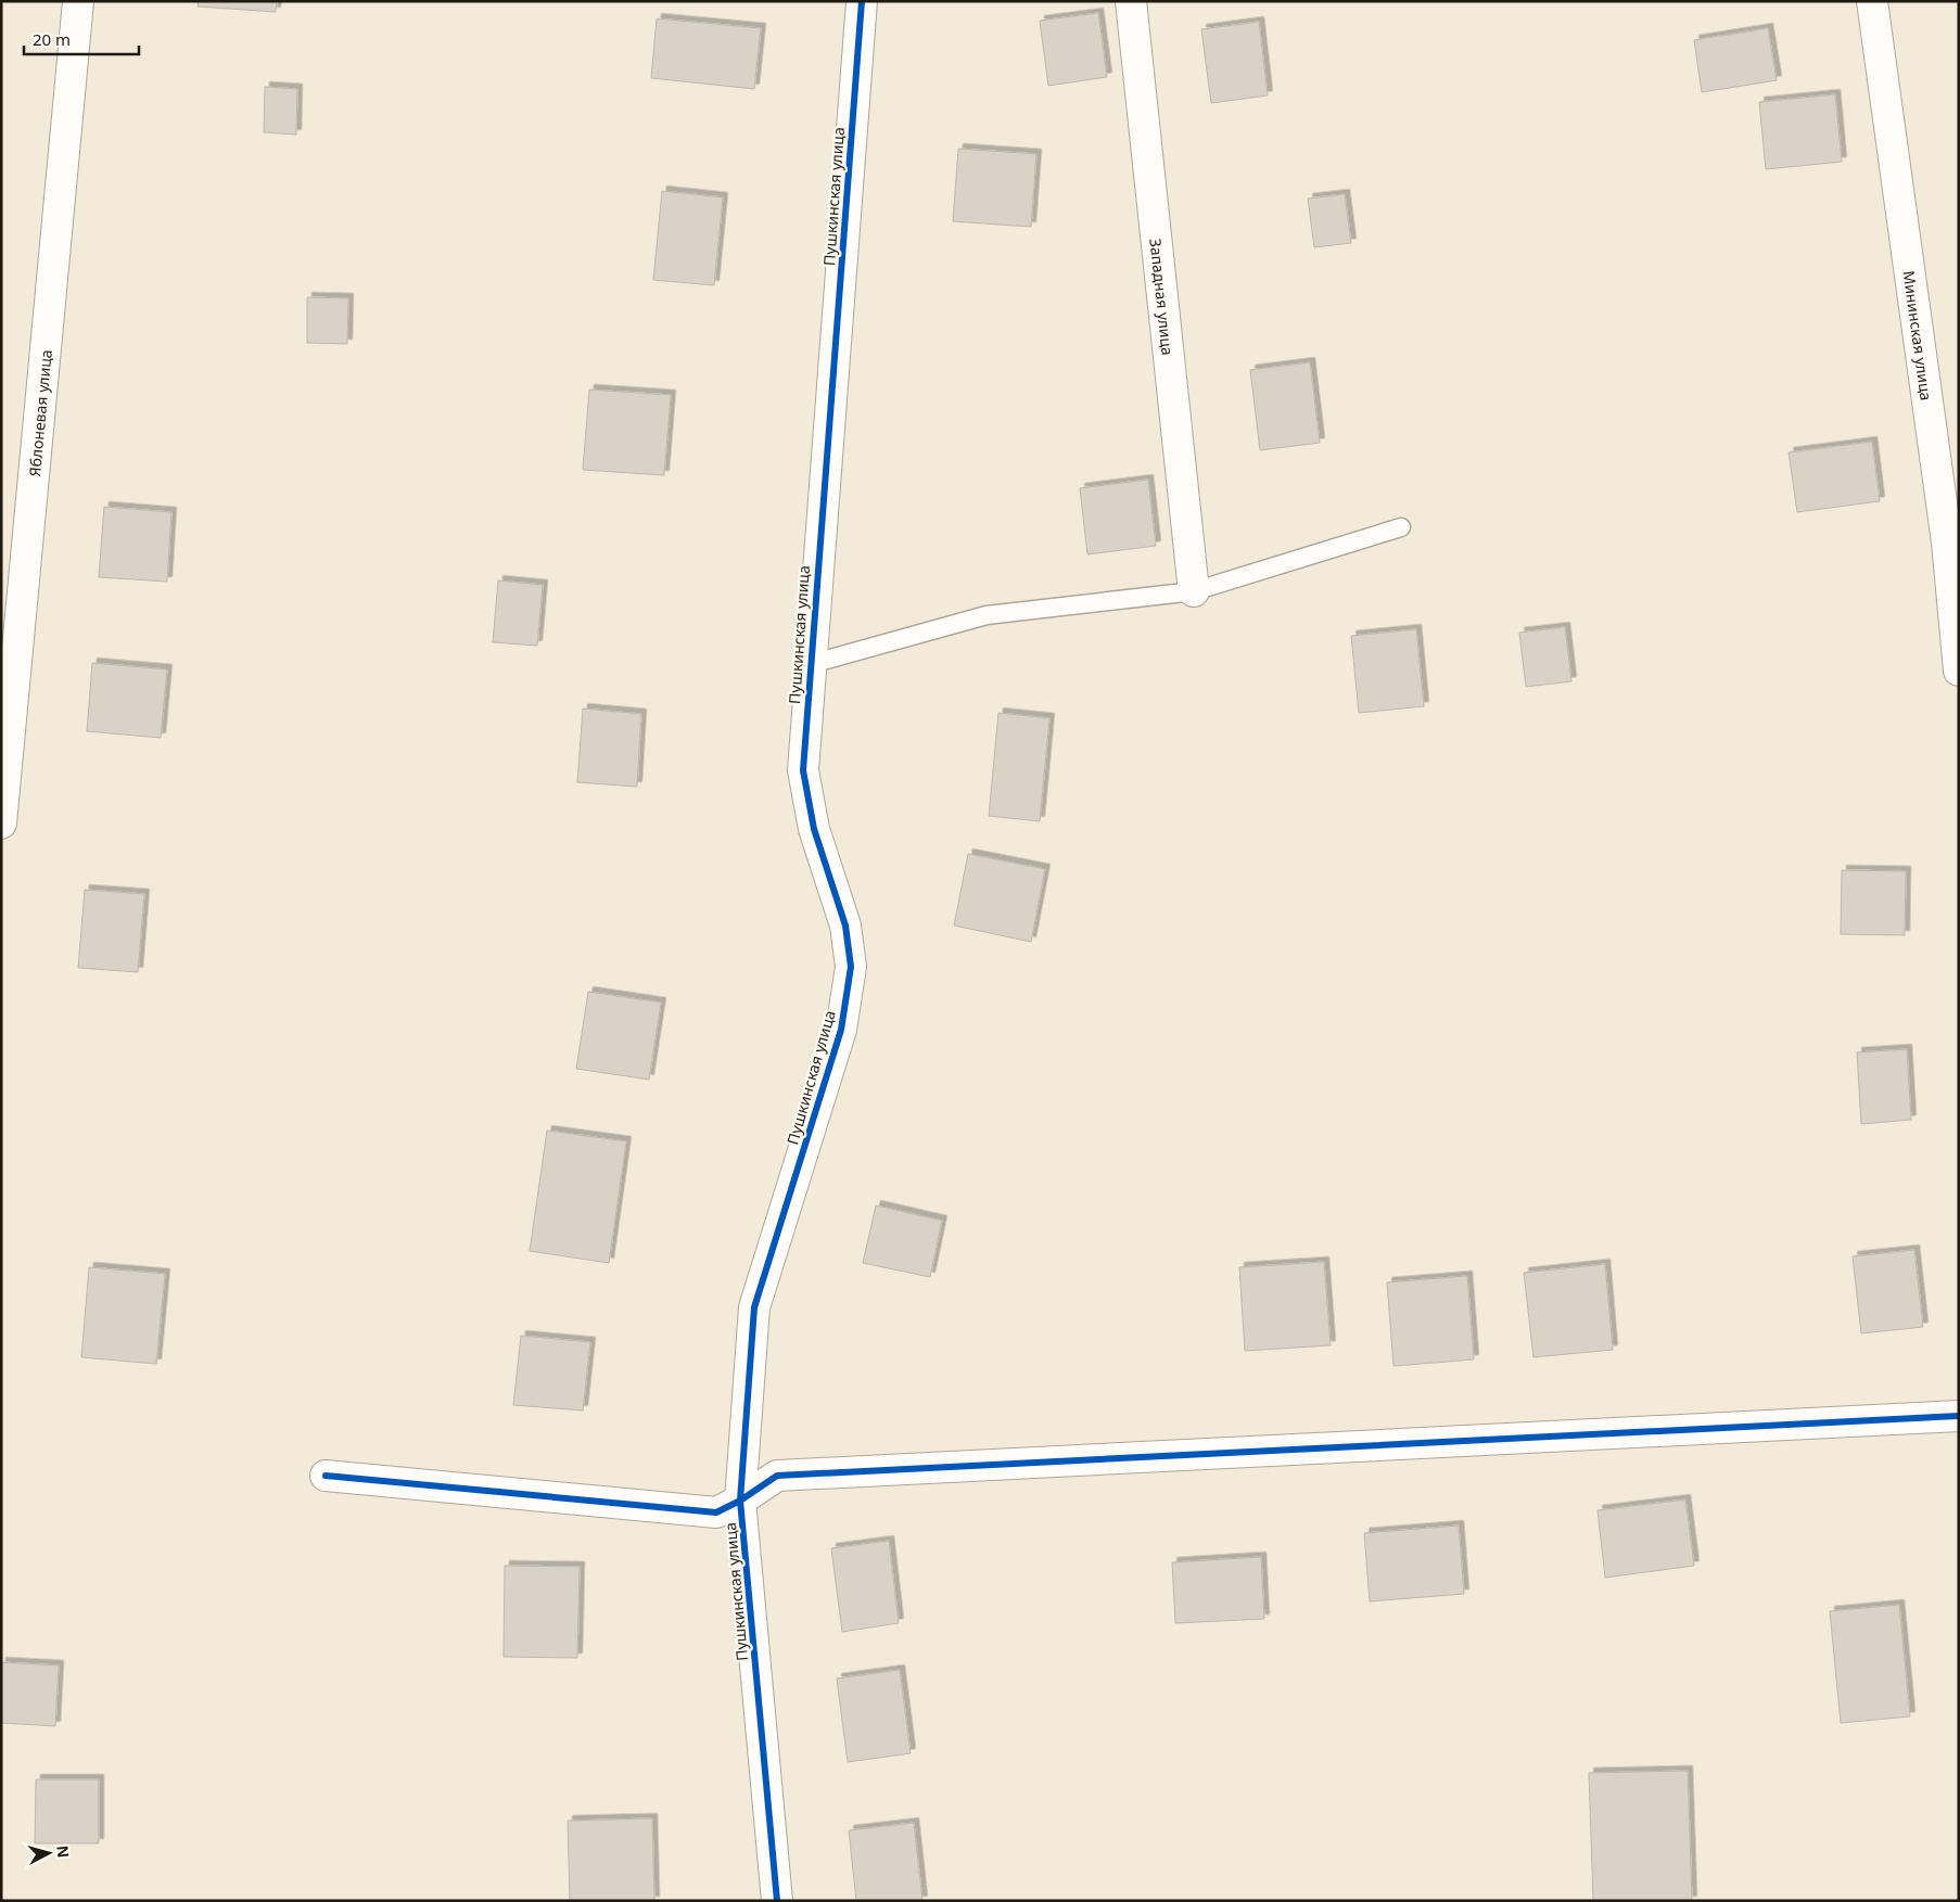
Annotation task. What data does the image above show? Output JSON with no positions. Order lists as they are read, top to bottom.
{
  "streets": {
    "street": [
      "Пушкинская улица",
      "Западная улица",
      "Мининская улица",
      "Яблоневая улица"
    ]
  },
  "scale_bar": "20 m",
  "north": "right"
}
